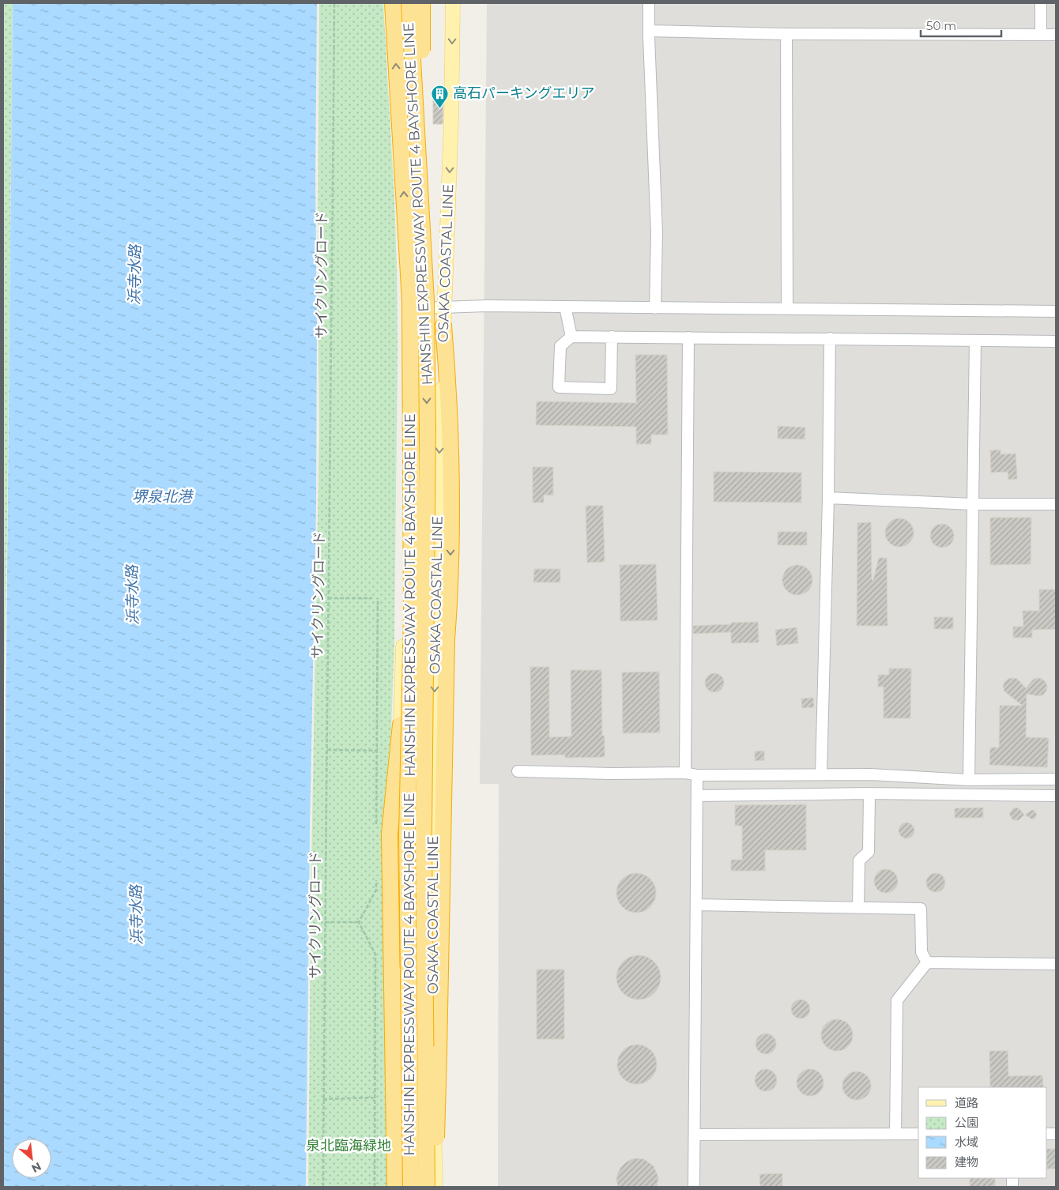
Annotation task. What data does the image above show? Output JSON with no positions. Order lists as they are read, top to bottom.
{
  "streets": {
    "highway": ["HANSHIN EXPRESSWAY ROUTE 4 BAYSHORE LINE"],
    "main road": ["OSAKA COASTAL LINE"],
    "path": ["サイクリングロード"]
  },
  "crossings": [
    ["HANSHIN EXPRESSWAY ROUTE 4 BAYSHORE LINE", "OSAKA COASTAL LINE"]
  ],
  "water": ["浜寺水路", "堺泉北港"],
  "parks": ["泉北臨海緑地"],
  "places": {
    "building": ["高石パーキングエリア"]
  },
  "legend": [
    "道路",
    "公園",
    "水域",
    "建物"
  ],
  "scale_bar": "50 m",
  "north": "bottom right"
}
